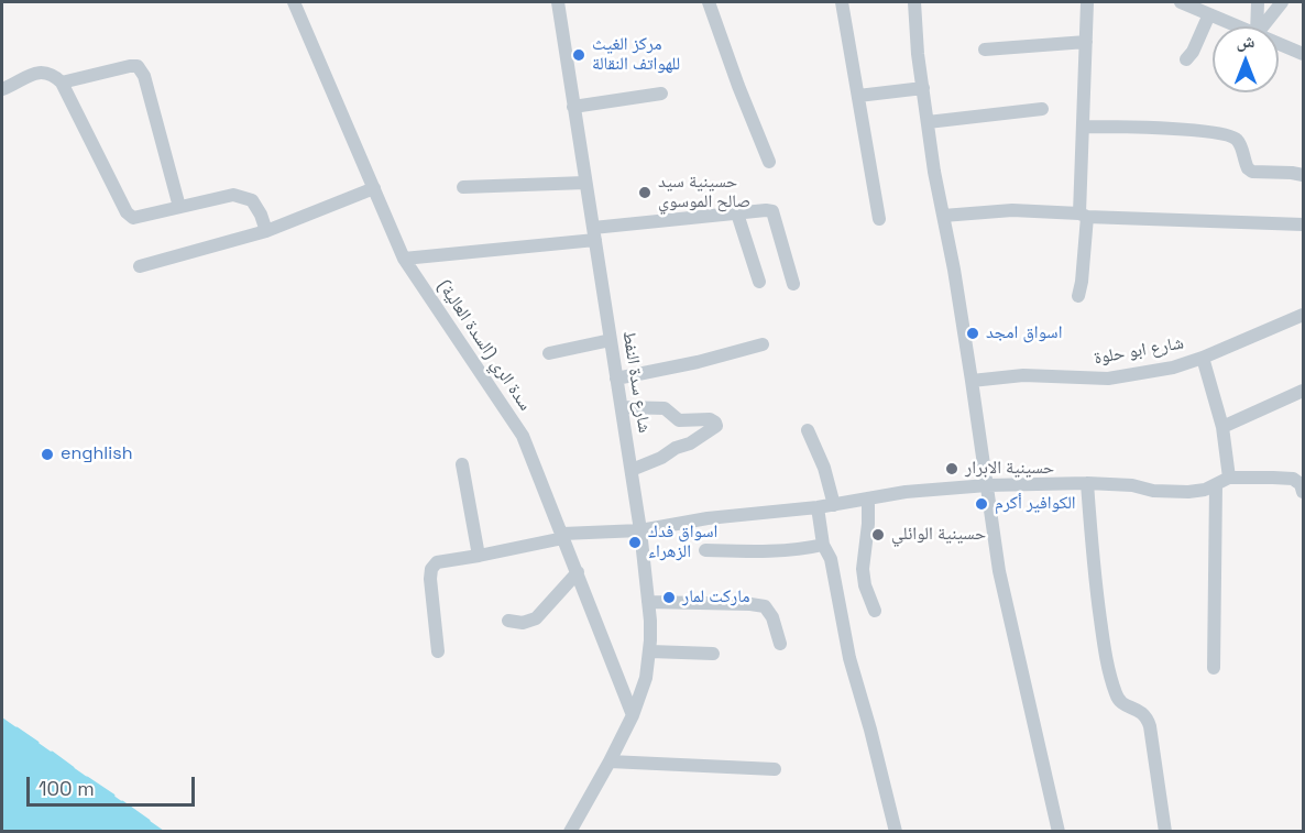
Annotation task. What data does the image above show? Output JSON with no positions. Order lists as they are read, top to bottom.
{
  "streets": {
    "street": ["سدة الري (السدة العالية)", "شارع ابو حلوة", "شارع سدة النفط"]
  },
  "crossings": [
    ["سدة الري (السدة العالية)", "شارع سدة النفط"]
  ],
  "places": [
    "مركز الغيث للهواتف النقالة",
    "حسينية سيد صالح الموسوي",
    "اسواق امجد",
    "enghlish",
    "حسينية الابرار",
    "الكوافير أكرم",
    "حسينية الوائلي",
    "اسواق فدك الزهراء",
    "ماركت لمار"
  ],
  "scale_bar": "100 m",
  "north": "top"
}
